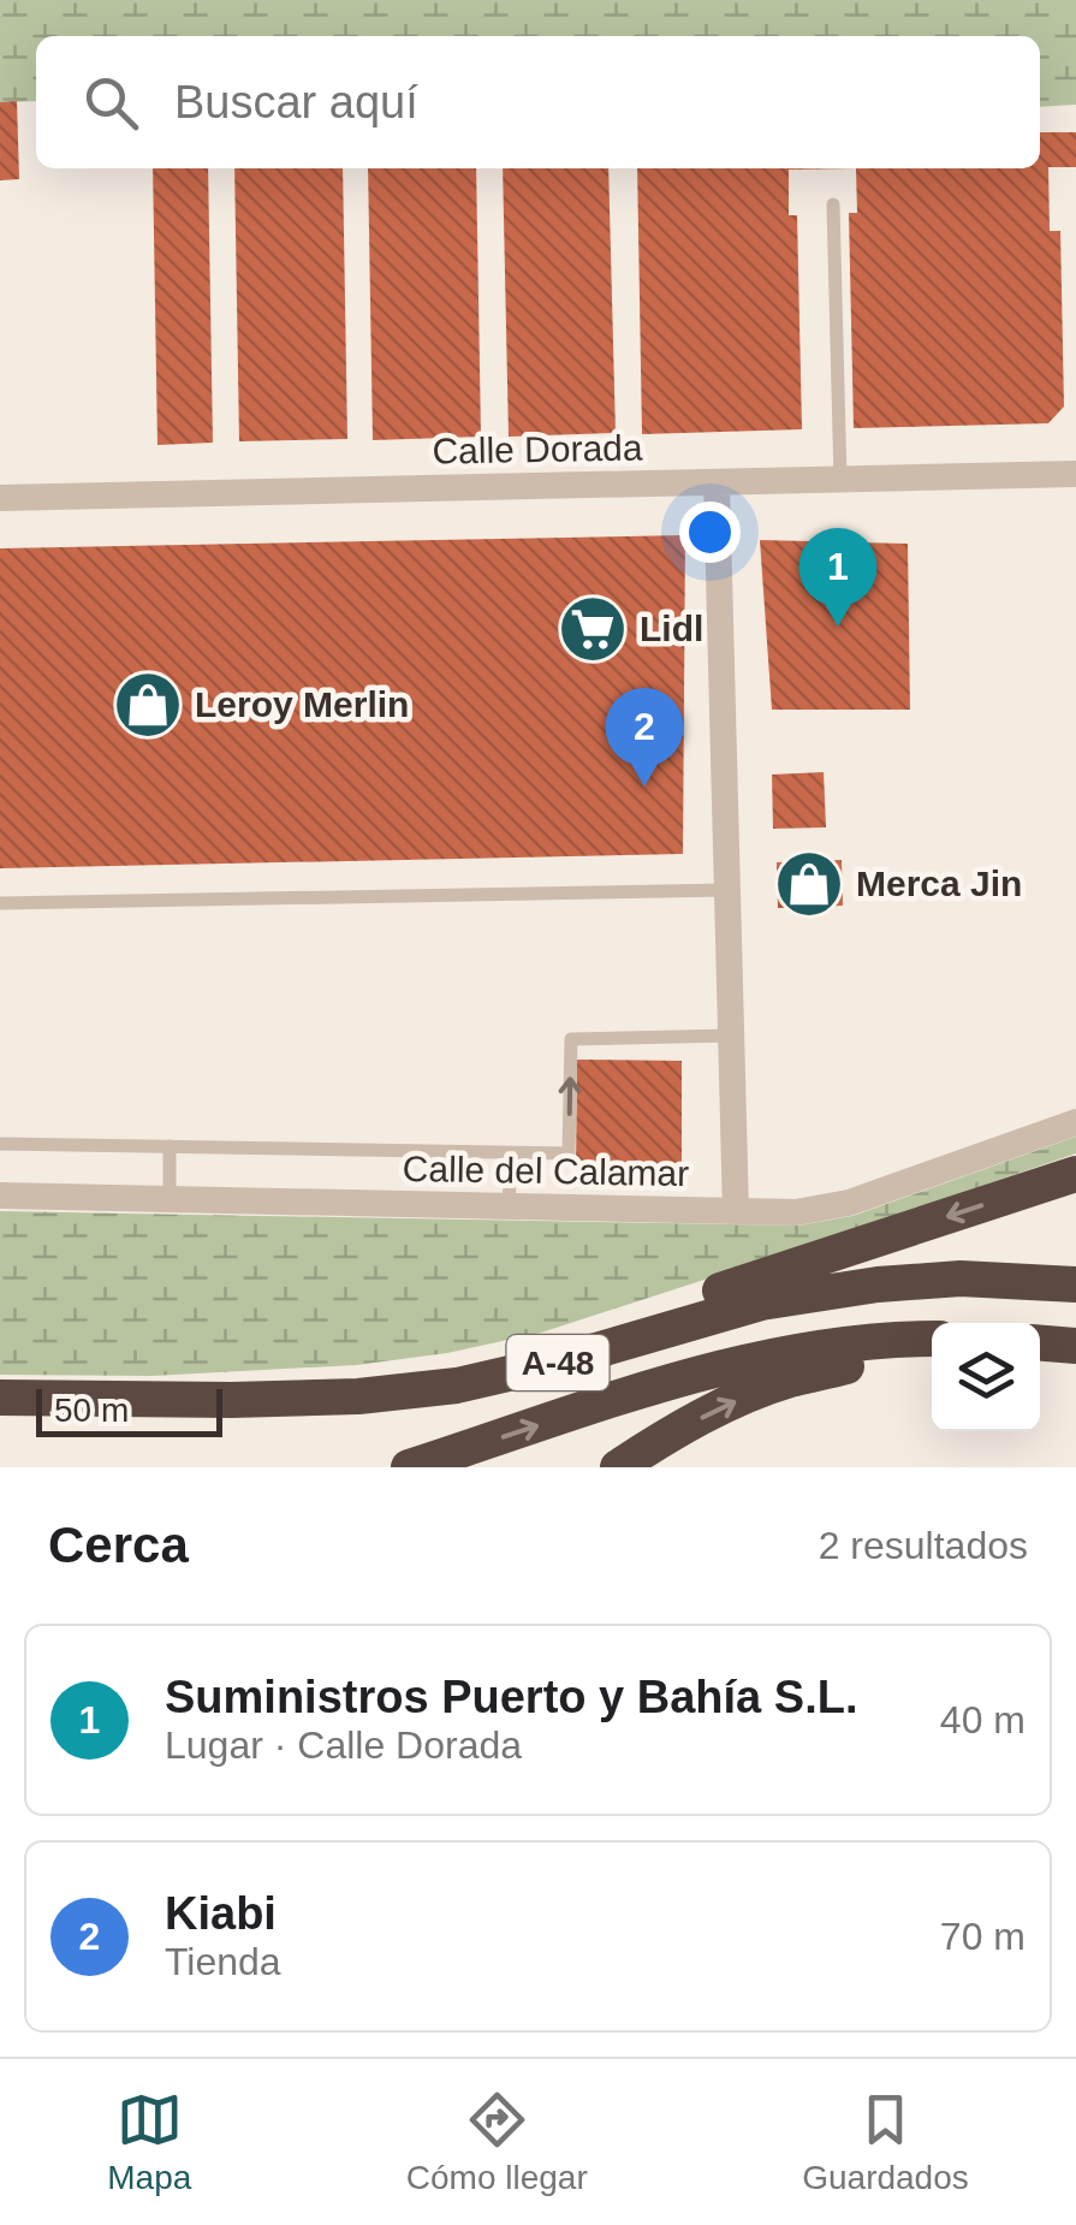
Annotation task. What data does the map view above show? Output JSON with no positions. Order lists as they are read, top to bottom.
{
  "streets": {
    "highway": ["A-48"],
    "street": ["Calle Dorada", "Calle del Calamar"]
  },
  "places": {
    "supermarket": ["Lidl"],
    "shop": ["Leroy Merlin", "Merca Jin"]
  },
  "scale_bar": "50 m",
  "page": {
    "search": "Buscar aquí",
    "pins": ["1", "2"],
    "scale": "50 m",
    "heading": ["Cerca", "2 resultados"],
    "list": [
      {
        "mark": "1",
        "name": "Suministros Puerto y Bahía S.L.",
        "note": "Lugar · Calle Dorada",
        "value": "40 m"
      },
      {
        "mark": "2",
        "name": "Kiabi",
        "note": "Tienda",
        "value": "70 m"
      }
    ],
    "nav": ["Mapa", "Cómo llegar", "Guardados"]
  }
}
